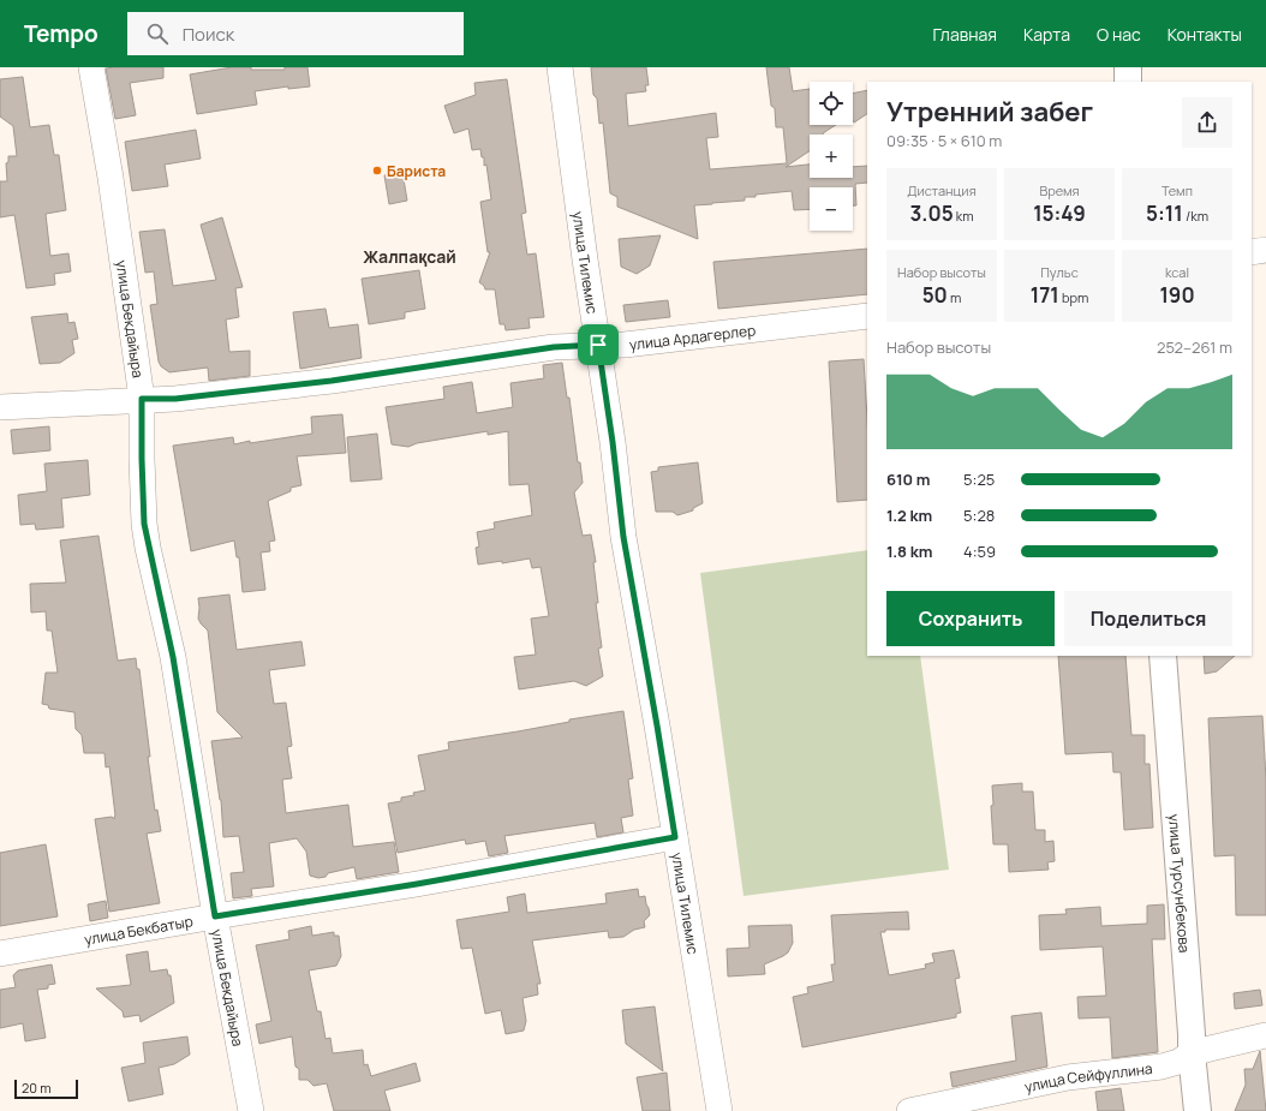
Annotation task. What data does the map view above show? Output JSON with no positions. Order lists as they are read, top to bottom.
{
  "streets": {
    "street": [
      "улица Тилемис",
      "улица Бекдайыра",
      "улица Ардагерлер",
      "улица Турсунбекова",
      "улица Бекбатыр",
      "улица Сейфуллина"
    ]
  },
  "crossings": [
    ["улица Тилемис", "улица Ардагерлер"],
    ["улица Тилемис", "улица Бекбатыр"],
    ["улица Бекдайыра", "улица Ардагерлер"],
    ["улица Бекдайыра", "улица Бекбатыр"],
    ["улица Турсунбекова", "улица Сейфуллина"]
  ],
  "districts": ["Жалпақсай"],
  "places": ["Бариста"],
  "scale_bar": "20 m",
  "page": {
    "header": "Tempo",
    "search": "Поиск",
    "nav": [
      "Главная",
      "Карта",
      "О нас",
      "Контакты"
    ],
    "map_buttons": ["+", "−"],
    "heading": ["Утренний забег", "09:35 · 5 × 610 m"],
    "stats": [
      ["Дистанция", "3.05 km"],
      ["Время", "15:49"],
      ["Темп", "5:11 /km"],
      ["Набор высоты", "50 m"],
      ["Пульс", "171 bpm"],
      ["kcal", "190"]
    ],
    "chart": ["Набор высоты", "252–261 m"],
    "list": [
      {
        "name": "610 m",
        "note": "5:25"
      },
      {
        "name": "1.2 km",
        "note": "5:28"
      },
      {
        "name": "1.8 km",
        "note": "4:59"
      }
    ],
    "buttons": ["Сохранить", "Поделиться"],
    "scale": "20 m"
  }
}
